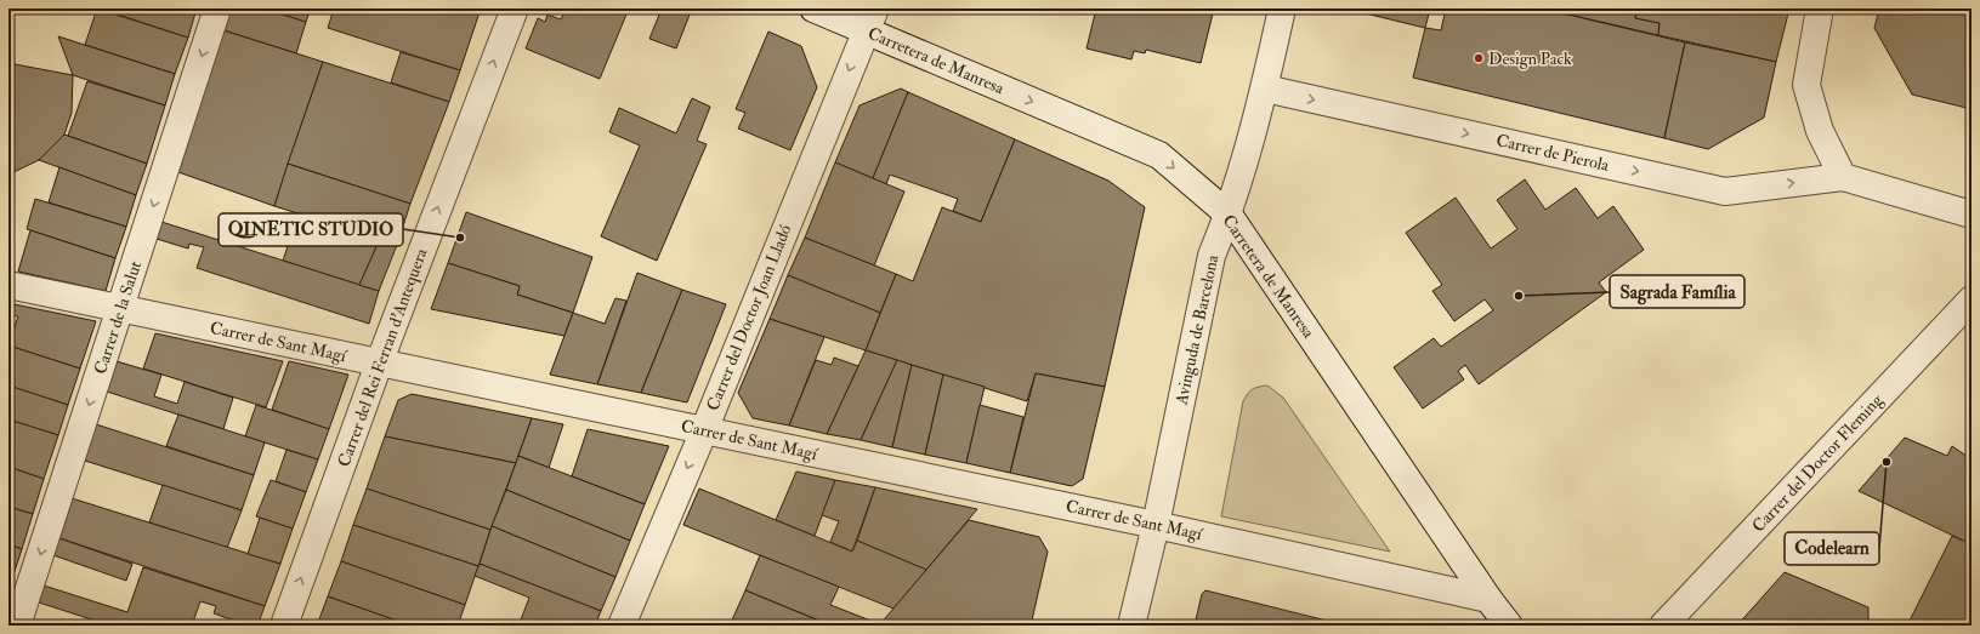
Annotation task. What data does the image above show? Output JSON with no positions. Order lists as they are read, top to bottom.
{
  "streets": {
    "street": [
      "Carretera de Manresa",
      "Carrer de Pierola",
      "Carrer de la Salut",
      "Carrer del Doctor Joan Lladó",
      "Avinguda de Barcelona",
      "Carrer de Sant Magí",
      "Carrer del Rei Ferran d'Antequera",
      "Carrer del Doctor Fleming"
    ]
  },
  "crossings": [
    ["Carretera de Manresa", "Carrer del Doctor Joan Lladó"],
    ["Carretera de Manresa", "Avinguda de Barcelona"],
    ["Carretera de Manresa", "Carrer de Sant Magí"],
    ["Carrer de Pierola", "Avinguda de Barcelona"],
    ["Carrer de la Salut", "Carrer de Sant Magí"],
    ["Carrer del Doctor Joan Lladó", "Carrer de Sant Magí"],
    ["Avinguda de Barcelona", "Carrer de Sant Magí"],
    ["Carrer de Sant Magí", "Carrer del Rei Ferran d'Antequera"]
  ],
  "one_way": [
    "Carretera de Manresa",
    "Carrer de Pierola",
    "Carrer de la Salut",
    "Carrer del Doctor Joan Lladó",
    "Carrer del Rei Ferran d'Antequera"
  ],
  "places": [
    "Design Pack",
    "QINETIC STUDIO",
    "Sagrada Família",
    "Codelearn"
  ]
}
